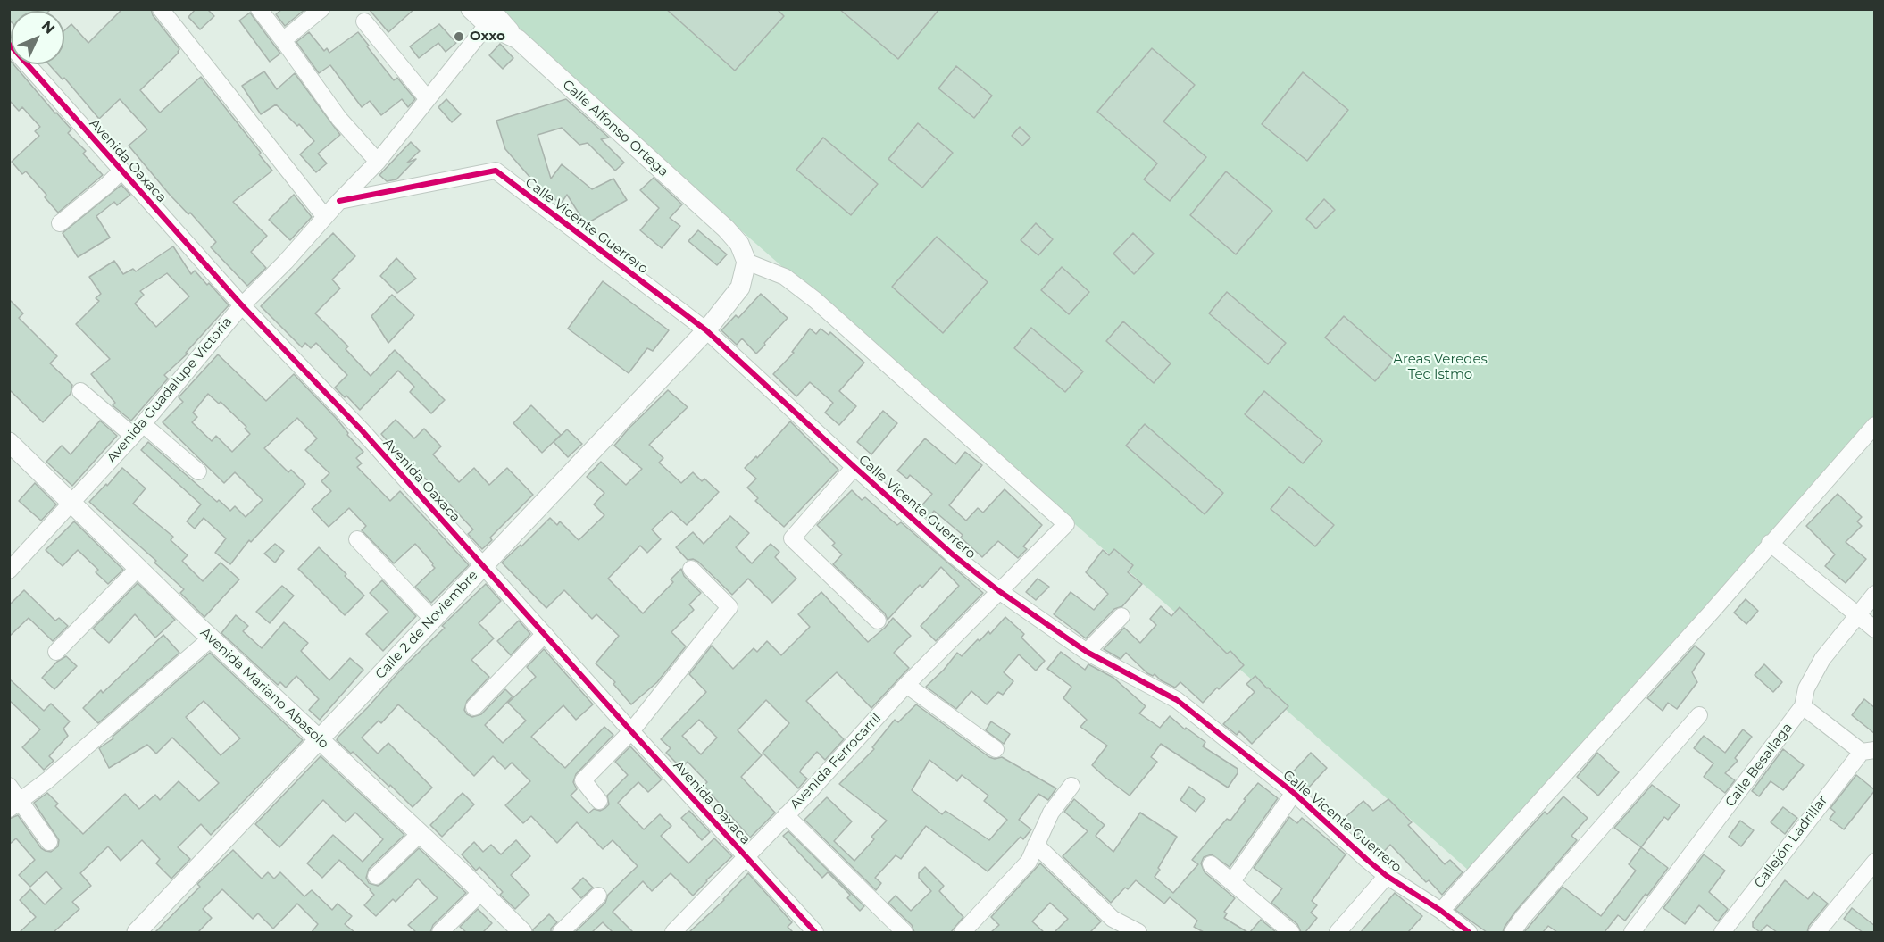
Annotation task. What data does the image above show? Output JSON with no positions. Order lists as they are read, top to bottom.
{
  "streets": {
    "street": [
      "Calle Alfonso Ortega",
      "Avenida Oaxaca",
      "Calle Vicente Guerrero",
      "Avenida Guadalupe Victoria",
      "Calle 2 de Noviembre",
      "Avenida Mariano Abasolo",
      "Avenida Ferrocarril",
      "Calle Besallaga",
      "Callejón Ladrillar"
    ]
  },
  "crossings": [
    ["Calle Alfonso Ortega", "Avenida Guadalupe Victoria"],
    ["Calle Alfonso Ortega", "Calle 2 de Noviembre"],
    ["Calle Alfonso Ortega", "Avenida Ferrocarril"],
    ["Avenida Oaxaca", "Avenida Guadalupe Victoria"],
    ["Avenida Oaxaca", "Calle 2 de Noviembre"],
    ["Avenida Oaxaca", "Avenida Ferrocarril"],
    ["Calle Vicente Guerrero", "Avenida Guadalupe Victoria"],
    ["Calle Vicente Guerrero", "Calle 2 de Noviembre"],
    ["Calle Vicente Guerrero", "Avenida Ferrocarril"],
    ["Avenida Guadalupe Victoria", "Avenida Mariano Abasolo"],
    ["Calle 2 de Noviembre", "Avenida Mariano Abasolo"],
    ["Calle 2 de Noviembre", "Avenida Ferrocarril"]
  ],
  "parks": ["Areas Veredes Tec Istmo"],
  "places": ["Oxxo"],
  "north": "top right"
}
